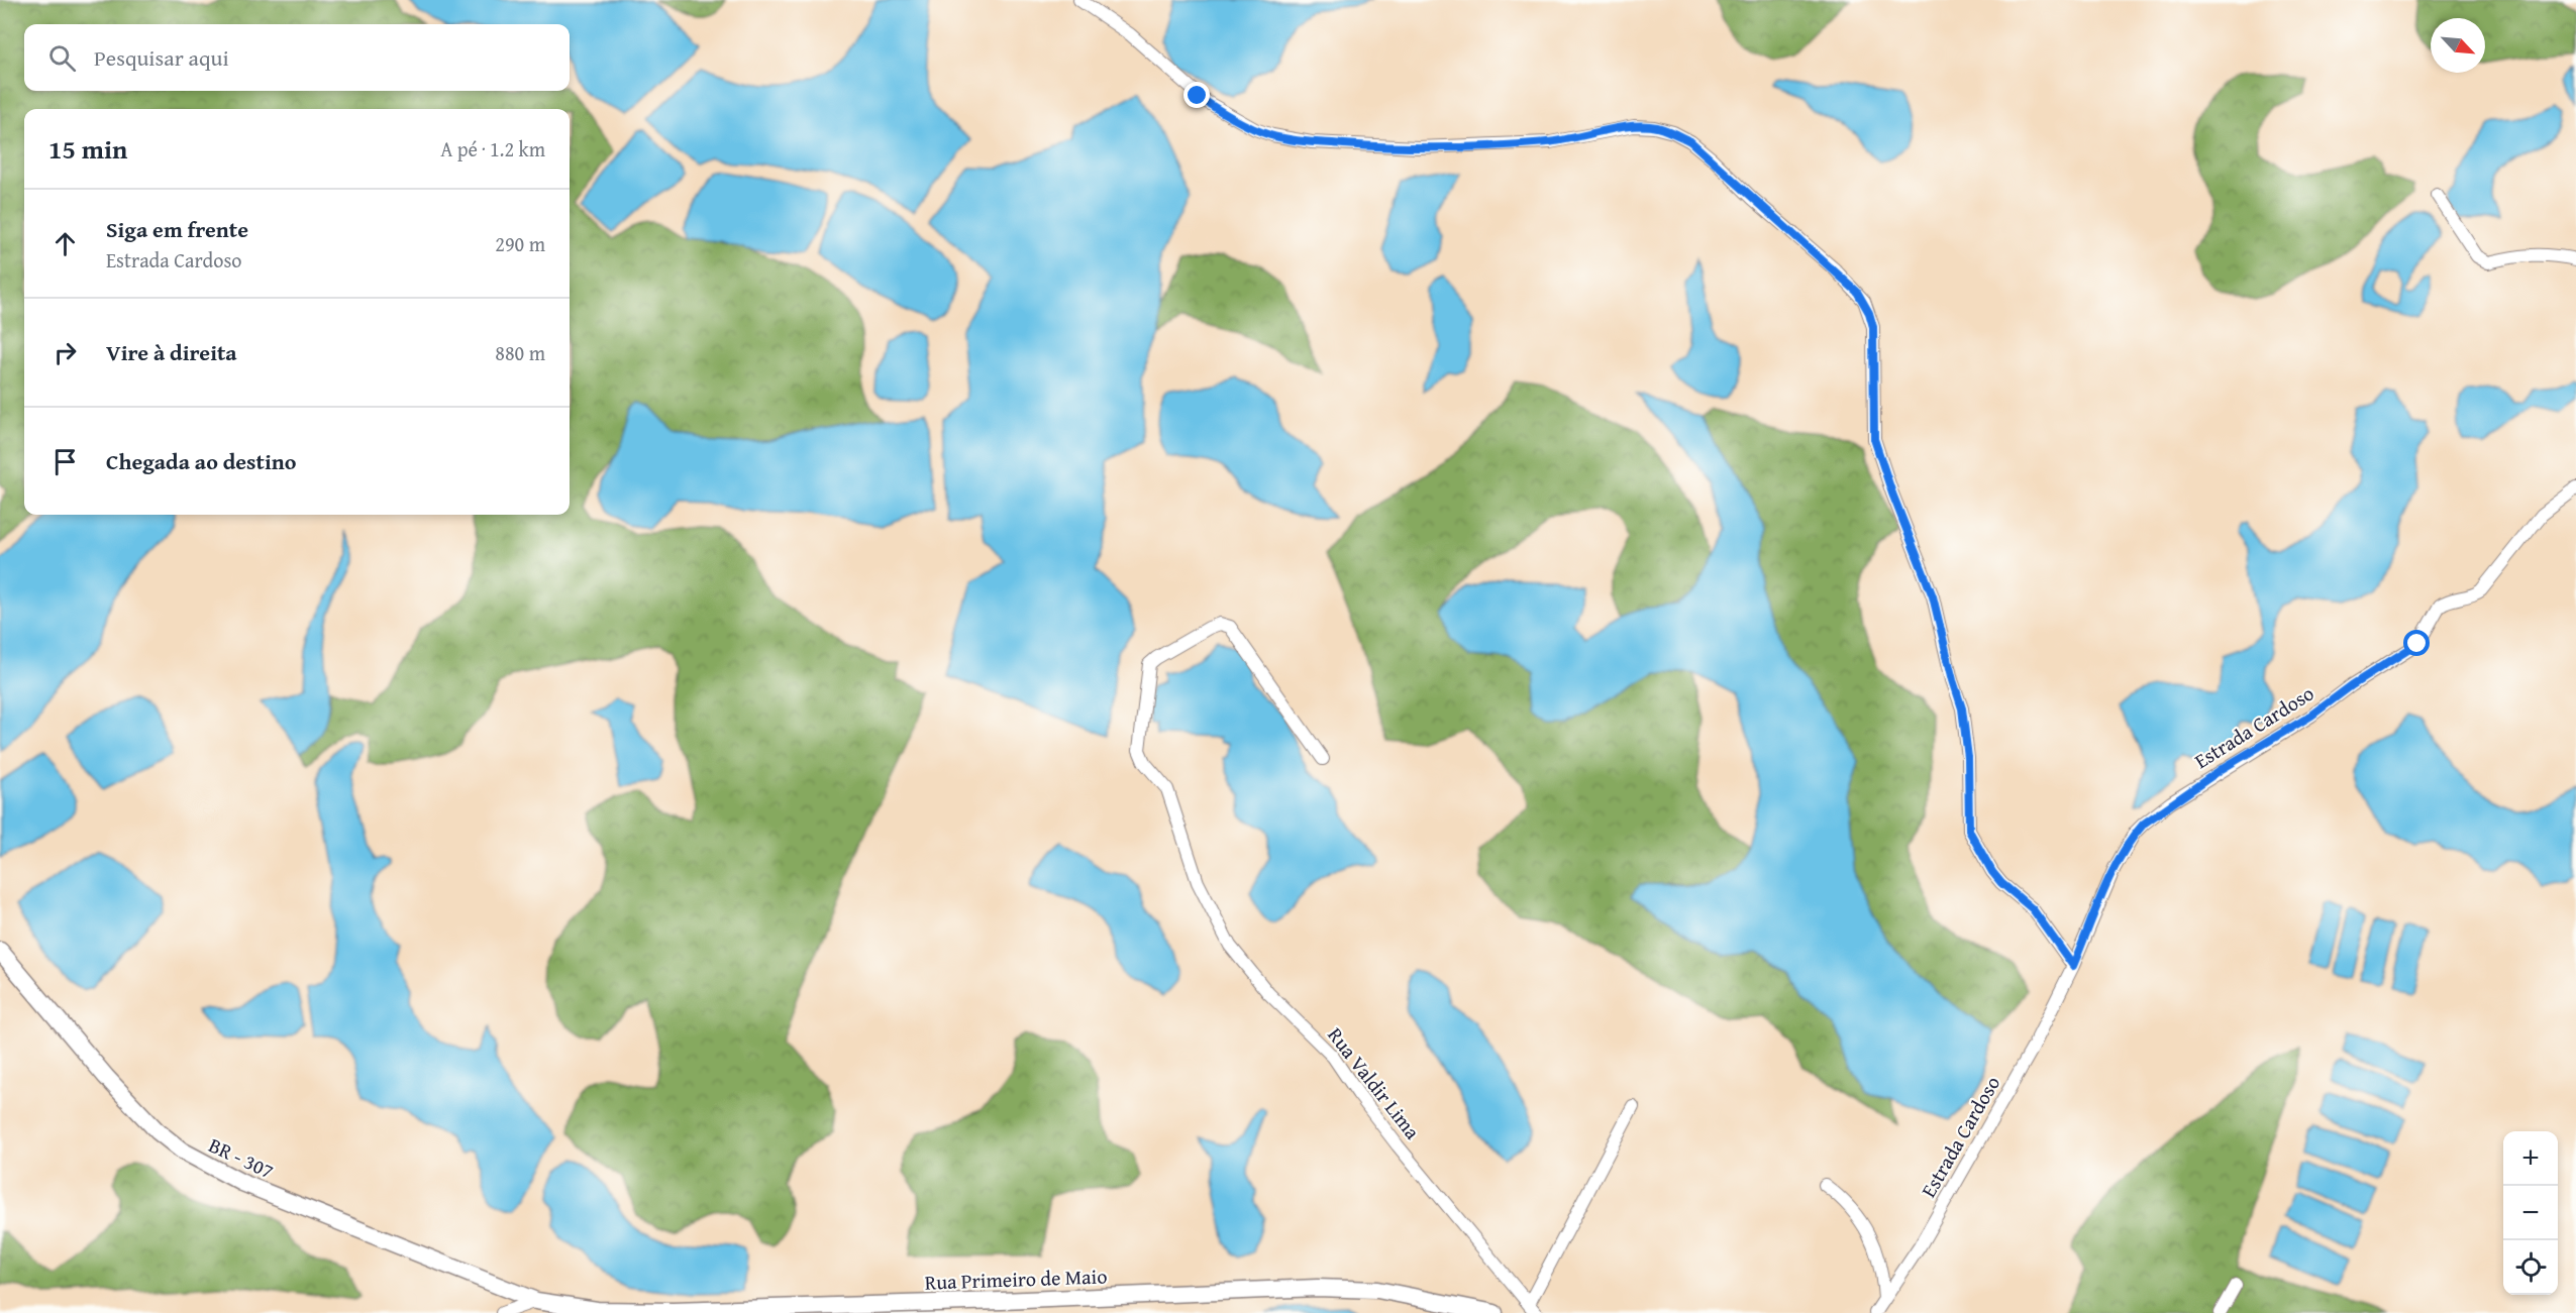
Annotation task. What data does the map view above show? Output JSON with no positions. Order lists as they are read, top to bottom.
{
  "streets": {
    "main road": ["BR - 307", "Rua Primeiro de Maio"],
    "street": ["Estrada Cardoso", "Rua Valdir Lima"]
  },
  "crossings": [
    ["BR - 307", "Rua Primeiro de Maio"]
  ],
  "north": "bottom right",
  "page": {
    "search": "Pesquisar aqui",
    "heading": ["15 min", "A pé · 1.2 km"],
    "list": [
      ["Siga em frente", "Estrada Cardoso", "290 m"],
      ["Vire à direita", "880 m"],
      "Chegada ao destino"
    ],
    "map_buttons": ["+", "−"]
  }
}
